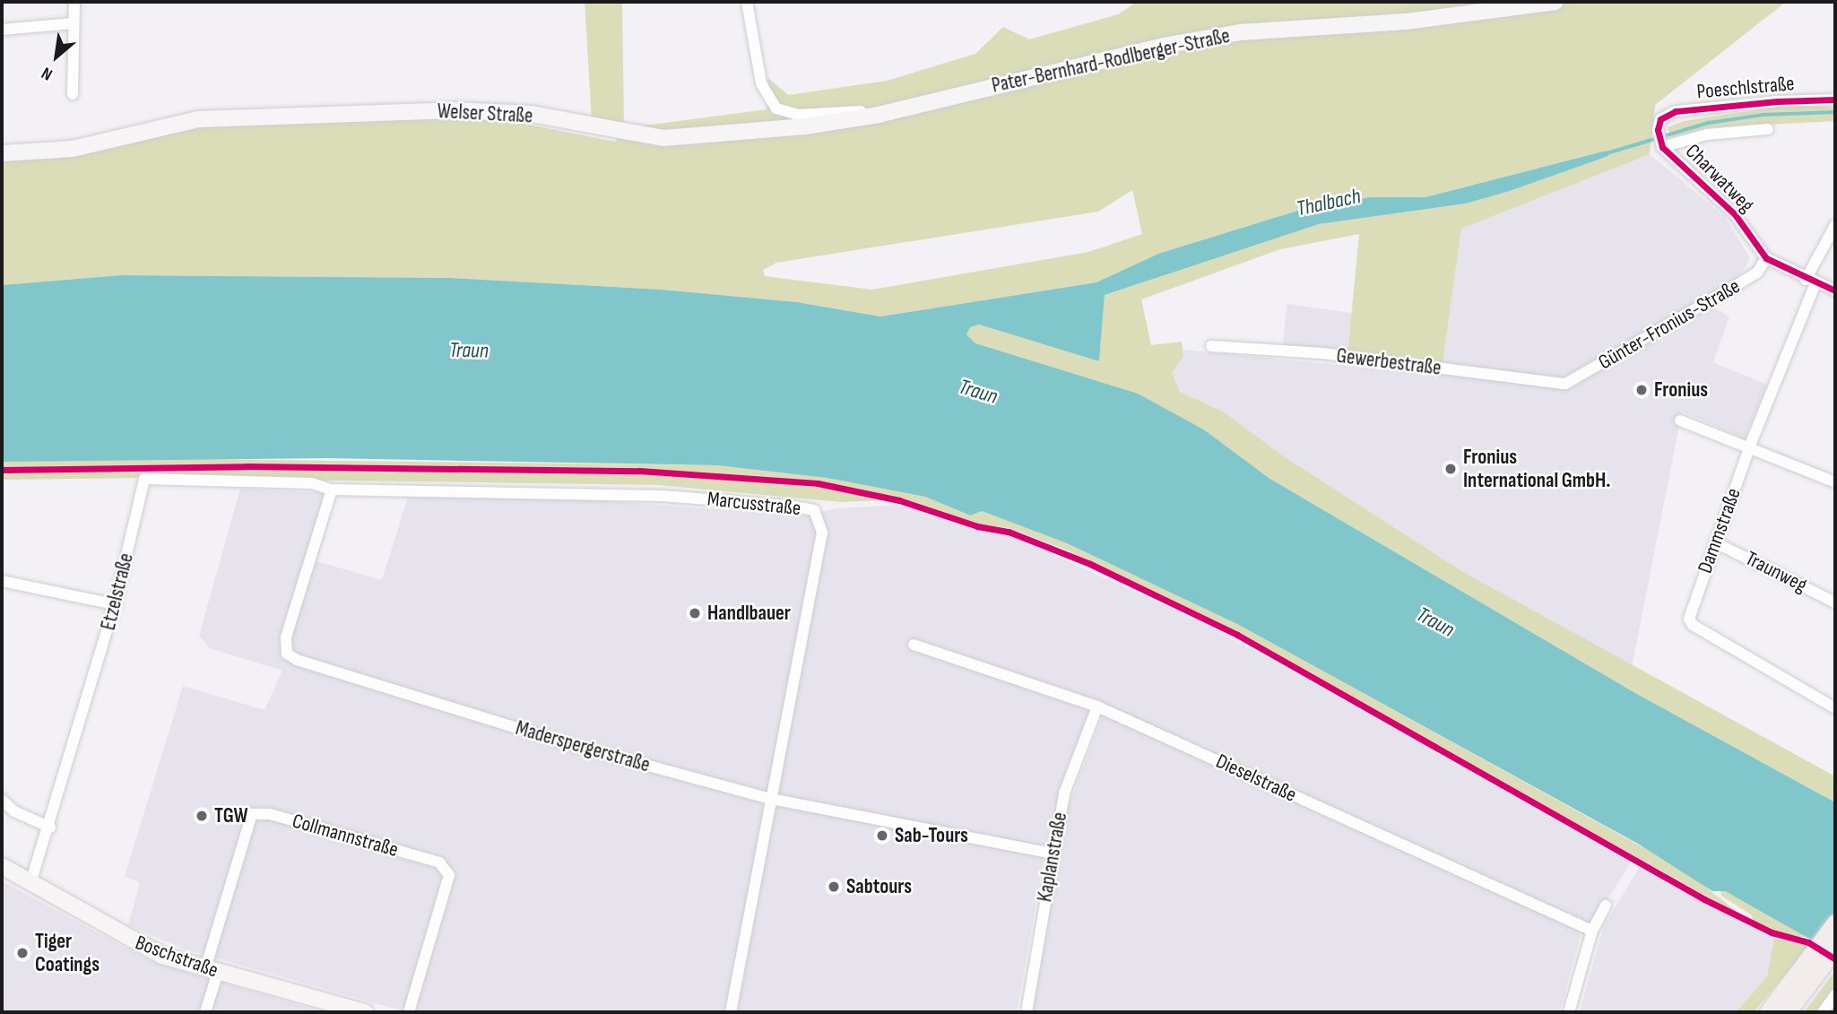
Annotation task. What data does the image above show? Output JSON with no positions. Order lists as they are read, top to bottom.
{
  "streets": {
    "main road": ["Pater-Bernhard-Rodlberger-Straße", "Welser Straße", "Boschstraße"],
    "street": [
      "Poeschlstraße",
      "Charwatweg",
      "Günter-Fronius-Straße",
      "Gewerbestraße",
      "Marcusstraße",
      "Dammstraße",
      "Traunweg",
      "Etzelstraße",
      "Maderspergerstraße",
      "Dieselstraße",
      "Collmannstraße",
      "Kaplanstraße"
    ]
  },
  "crossings": [
    ["Pater-Bernhard-Rodlberger-Straße", "Welser Straße"],
    ["Poeschlstraße", "Charwatweg"],
    ["Charwatweg", "Günter-Fronius-Straße"],
    ["Charwatweg", "Dammstraße"],
    ["Günter-Fronius-Straße", "Gewerbestraße"],
    ["Marcusstraße", "Etzelstraße"],
    ["Marcusstraße", "Maderspergerstraße"],
    ["Dammstraße", "Traunweg"],
    ["Etzelstraße", "Maderspergerstraße"],
    ["Etzelstraße", "Boschstraße"],
    ["Maderspergerstraße", "Kaplanstraße"],
    ["Dieselstraße", "Kaplanstraße"],
    ["Collmannstraße", "Boschstraße"]
  ],
  "water": ["Thalbach", "Traun"],
  "places": [
    "Fronius",
    "Fronius International GmbH.",
    "Handlbauer",
    "TGW",
    "Sab-Tours",
    "Sabtours",
    "Tiger Coatings"
  ],
  "north": "bottom left"
}
